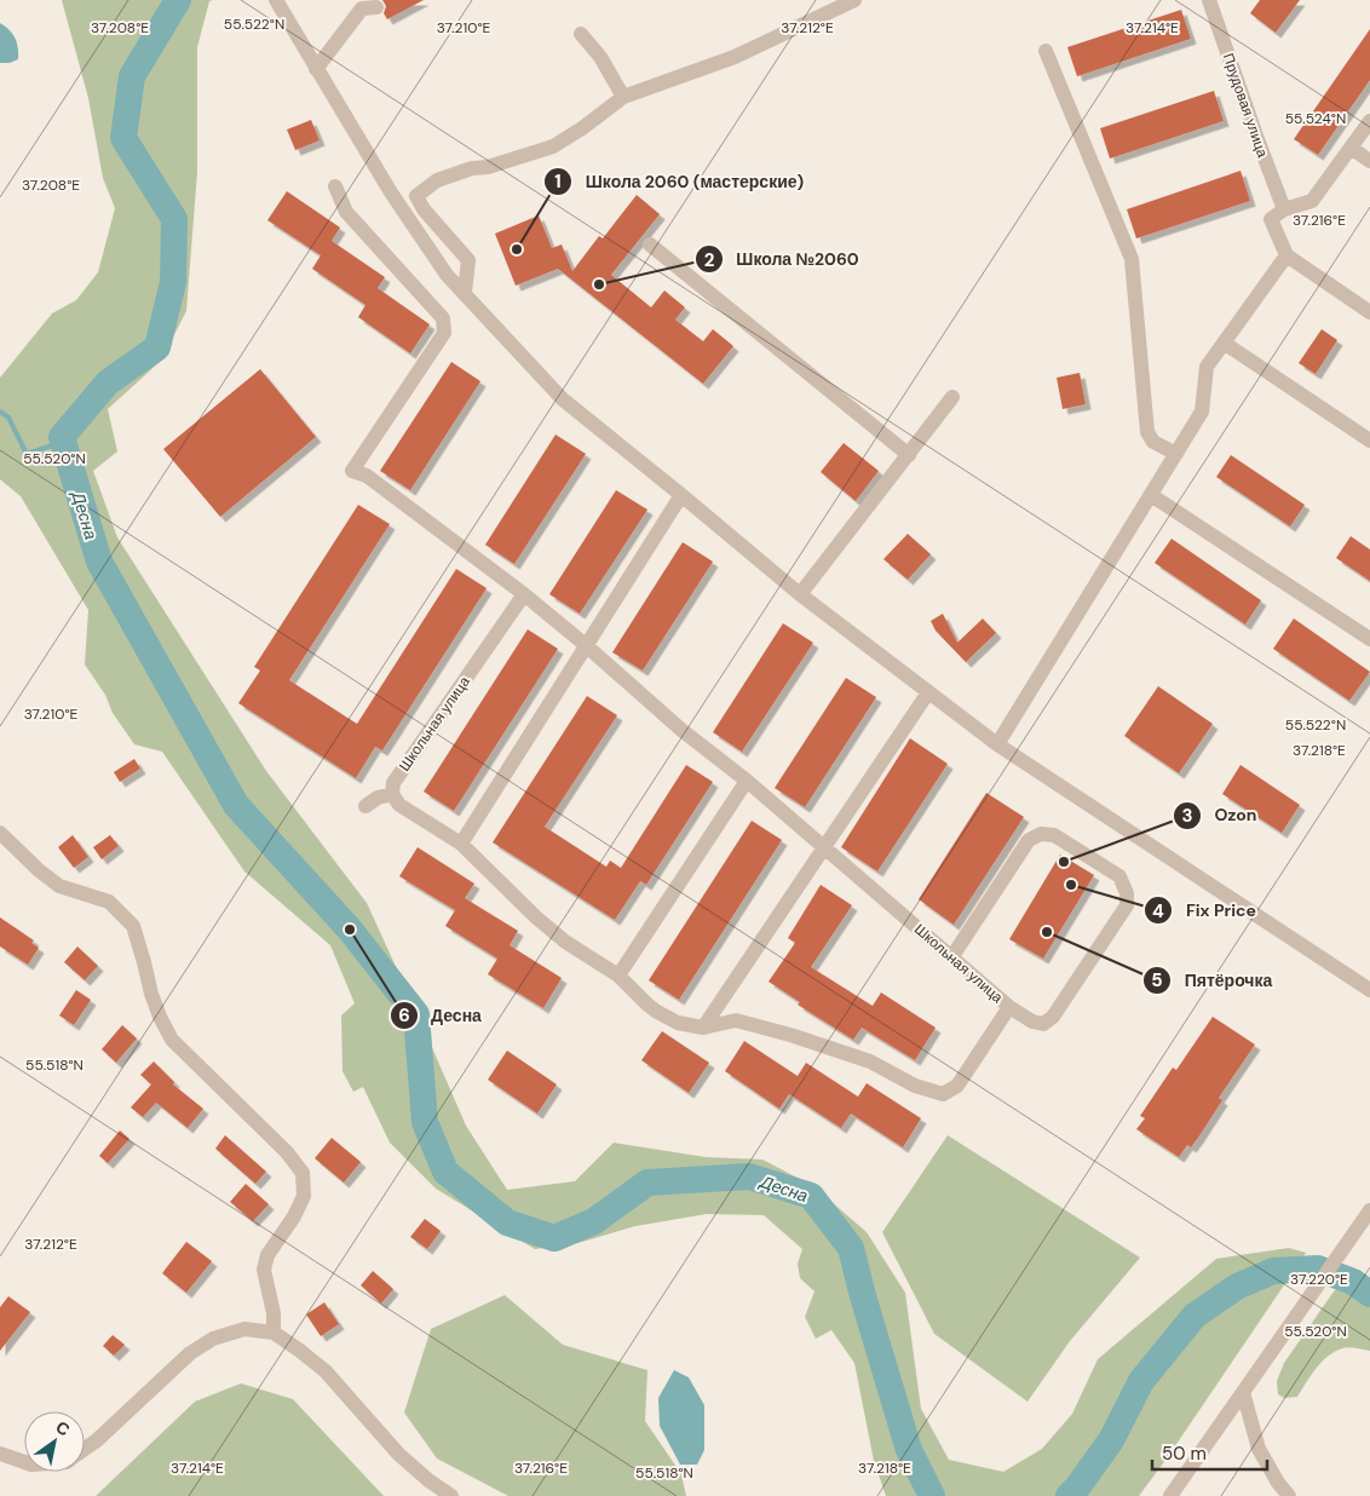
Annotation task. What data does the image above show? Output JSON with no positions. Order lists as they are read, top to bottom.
{
  "streets": {
    "street": ["Прудовая улица", "Школьная улица"]
  },
  "water": ["Десна"],
  "places": [
    "Школа 2060 (мастерские)",
    "Школа №2060",
    "Ozon",
    "Fix Price",
    "Десна",
    "Пятёрочка"
  ],
  "scale_bar": "50 m",
  "north": "top right",
  "coordinates": [
    "55.522°N",
    "37.212°E",
    "37.214°E",
    "37.208°E",
    "37.210°E",
    "55.524°N",
    "37.216°E",
    "55.520°N",
    "37.218°E",
    "55.518°N",
    "37.220°E"
  ]
}
